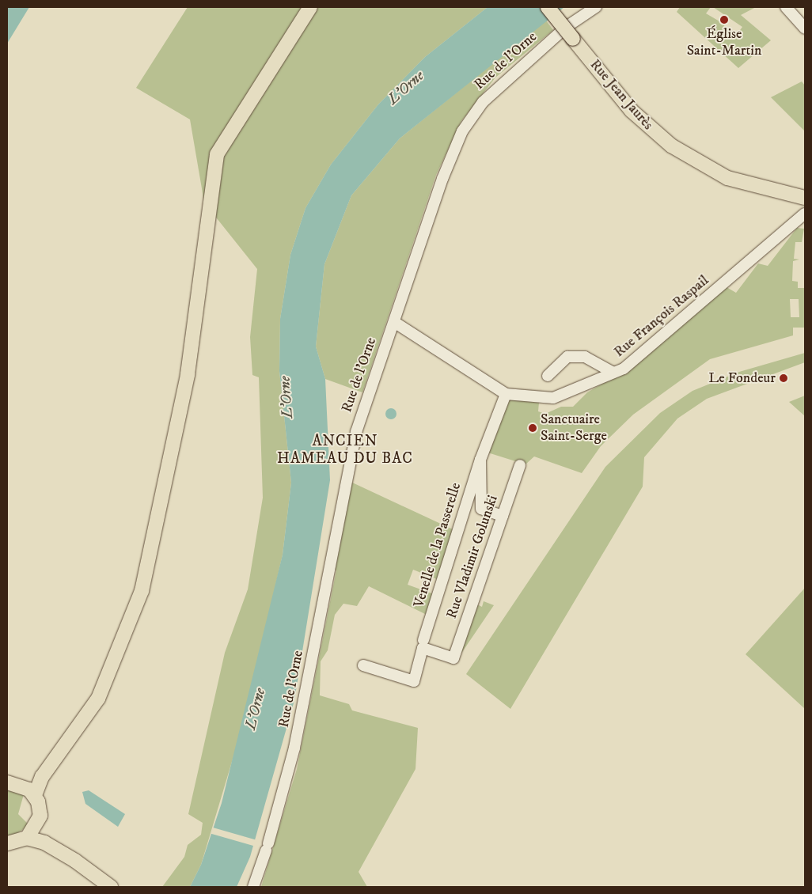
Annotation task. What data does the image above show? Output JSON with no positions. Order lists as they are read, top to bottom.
{
  "streets": {
    "main road": ["Rue Jean Jaurès"],
    "street": [
      "Rue de l'Orne",
      "Rue François Raspail",
      "Venelle de la Passerelle",
      "Rue Vladimir Golunski"
    ]
  },
  "crossings": [
    ["Rue de l'Orne", "Rue Jean Jaurès"],
    ["Rue de l'Orne", "Rue François Raspail"],
    ["Rue François Raspail", "Venelle de la Passerelle"],
    ["Venelle de la Passerelle", "Rue Vladimir Golunski"]
  ],
  "districts": ["ANCIEN HAMEAU DU BAC"],
  "water": ["L'Orne"],
  "places": ["Église Saint-Martin", "Le Fondeur", "Sanctuaire Saint-Serge"]
}
